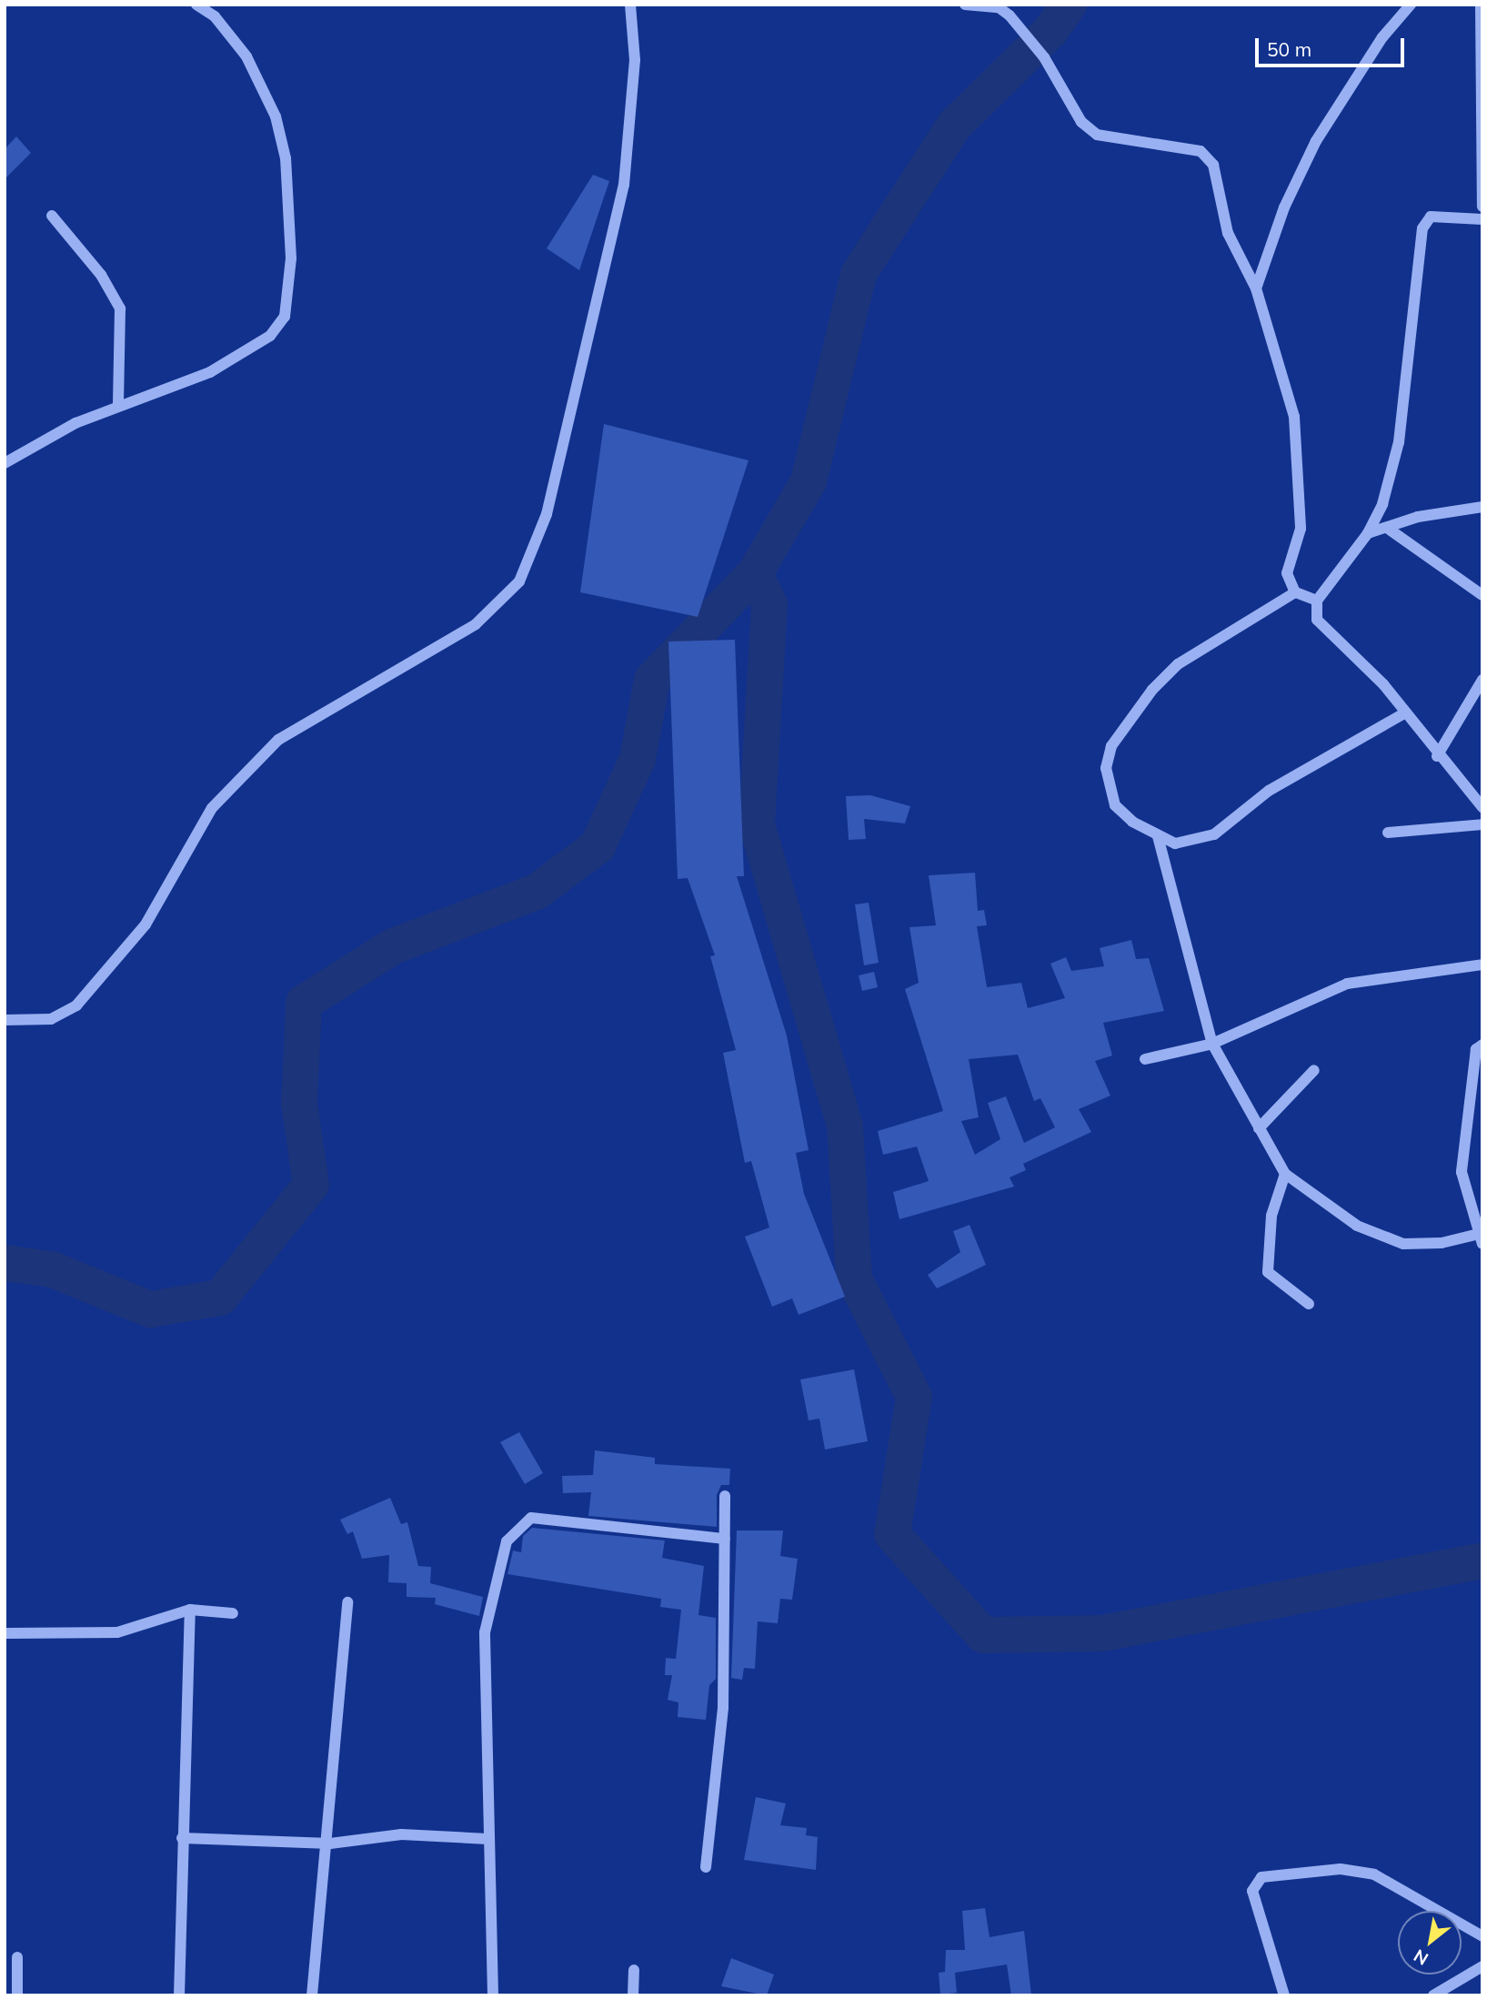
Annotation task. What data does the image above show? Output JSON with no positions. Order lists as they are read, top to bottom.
{
  "scale_bar": "50 m",
  "north": "bottom left"
}
